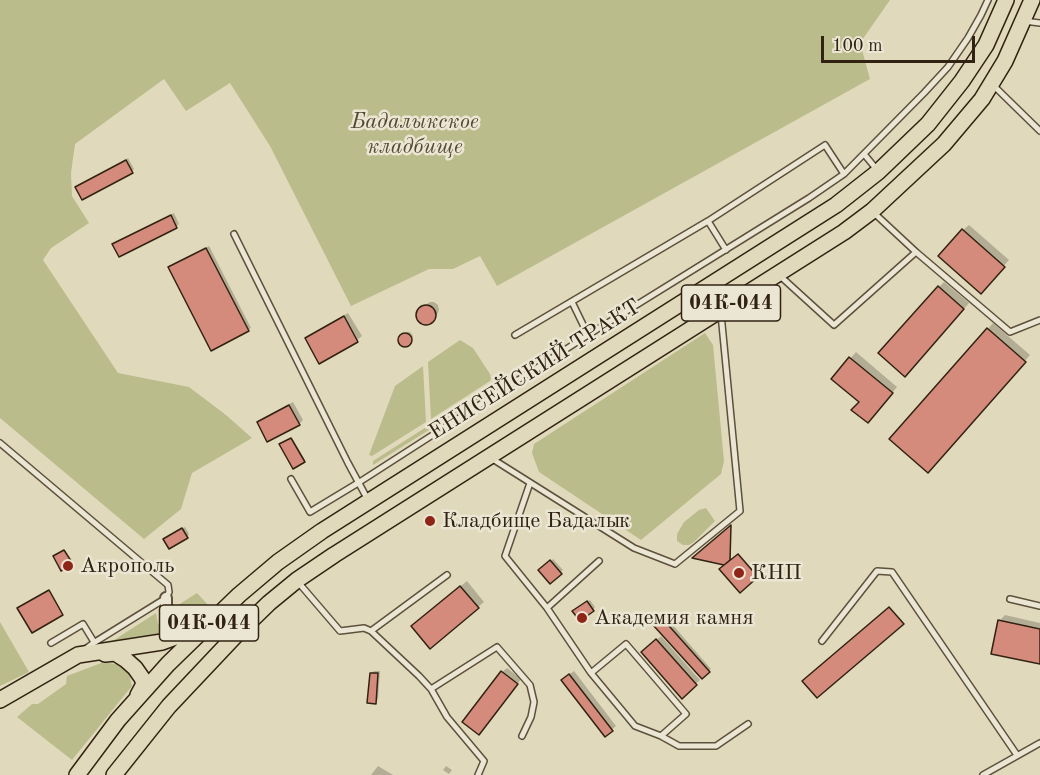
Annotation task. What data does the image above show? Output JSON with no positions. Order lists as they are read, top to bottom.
{
  "streets": {
    "main road": ["04К-044", "ЕНИСЕЙСКИЙ ТРАКТ"]
  },
  "parks": ["Бадалыкское кладбище"],
  "places": [
    "Кладбище Бадалык",
    "Акрополь",
    "КНП",
    "Академия камня"
  ],
  "scale_bar": "100 m"
}
